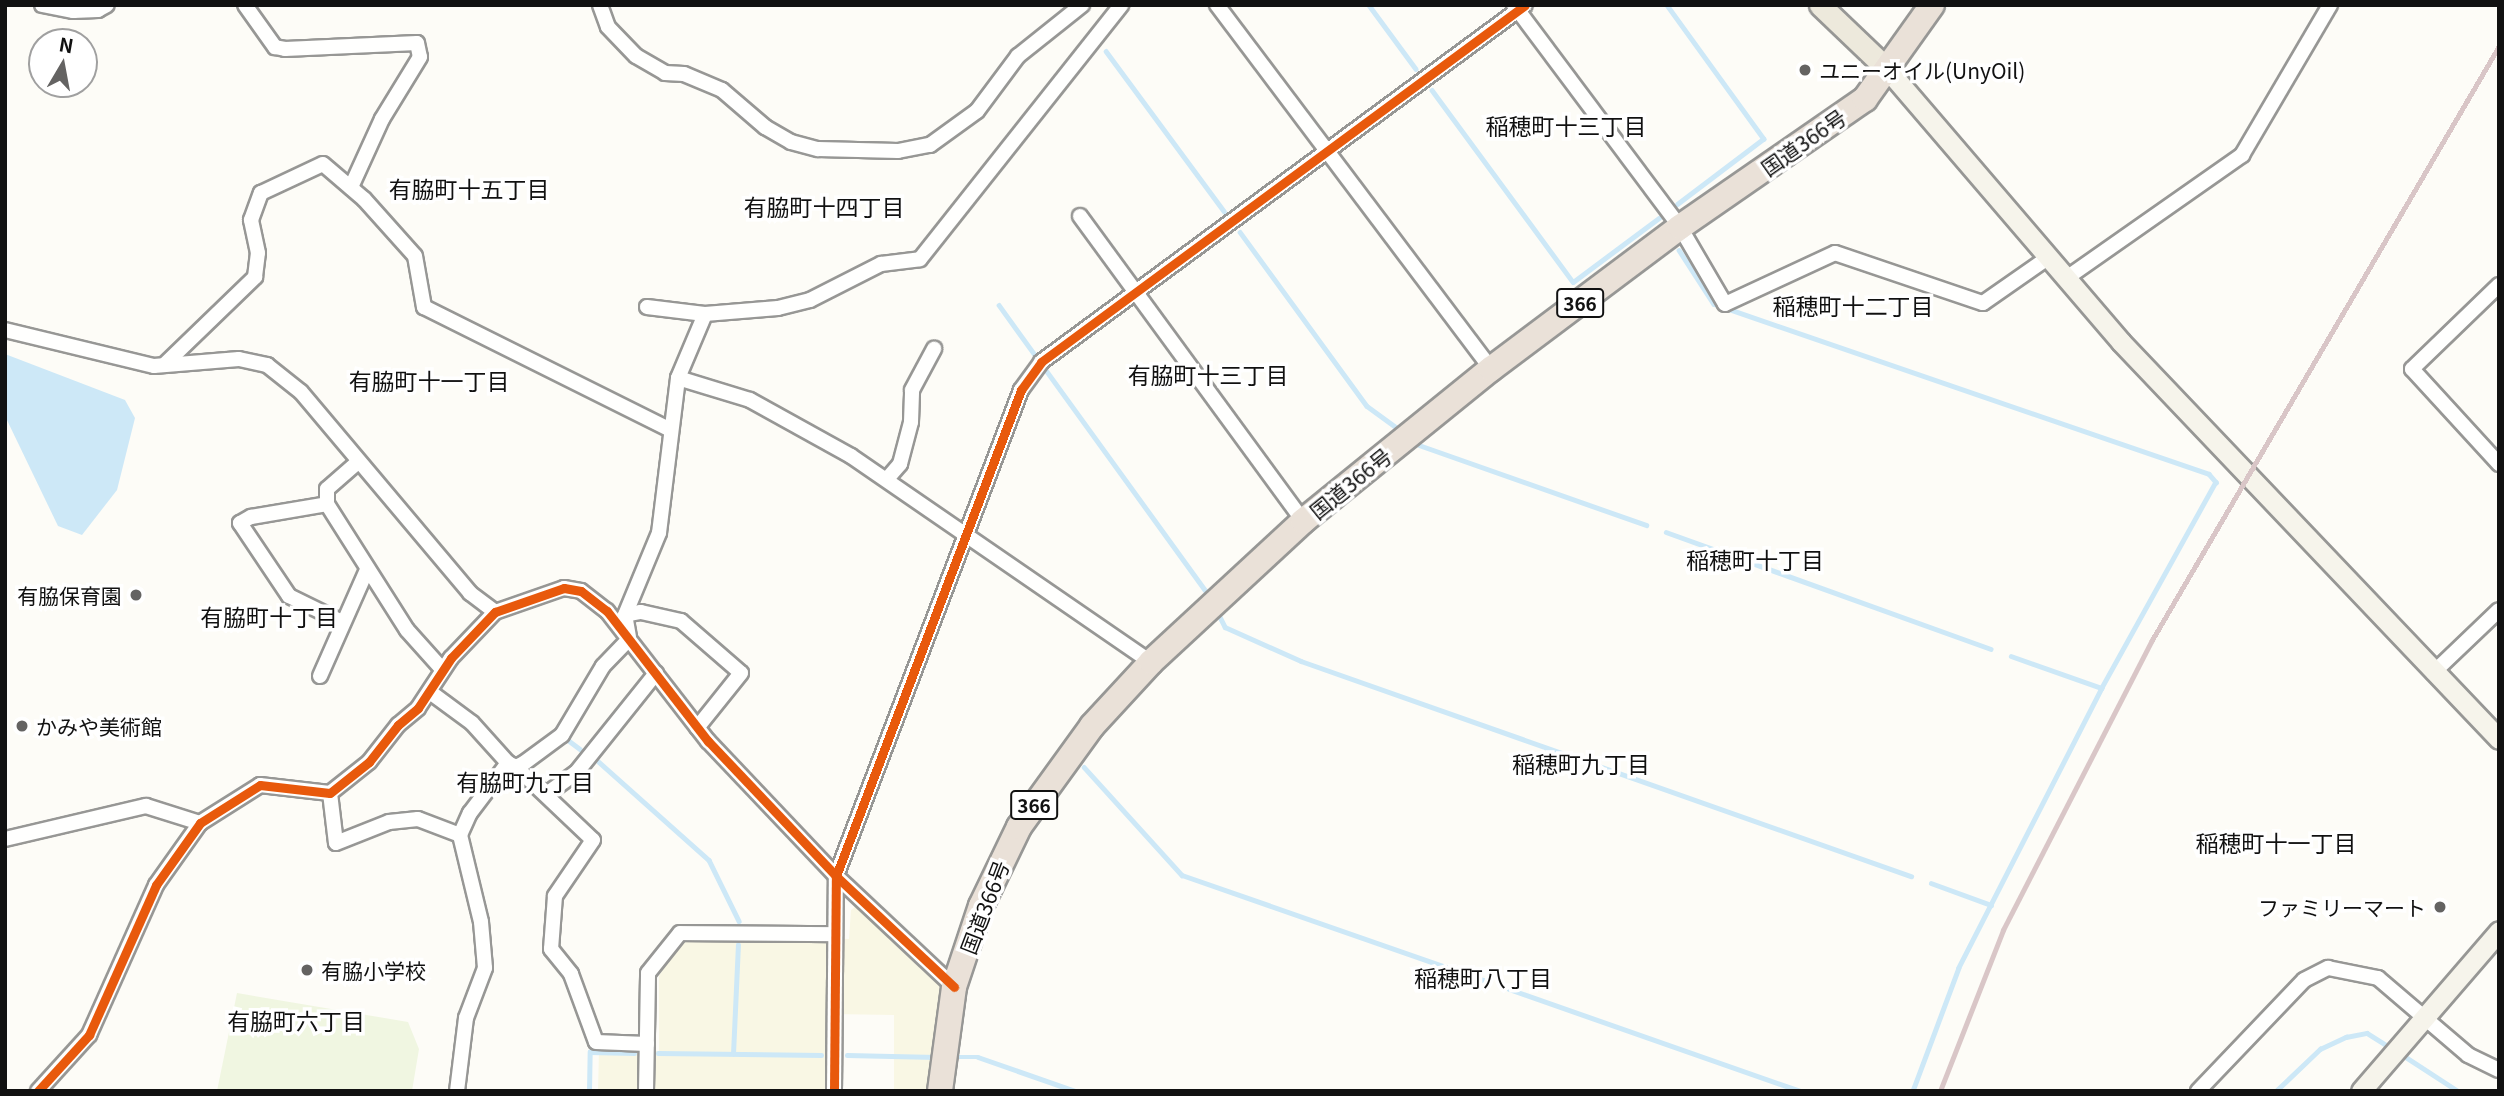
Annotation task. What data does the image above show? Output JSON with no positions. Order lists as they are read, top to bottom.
{
  "streets": {
    "highway": ["国道366号", "366"]
  },
  "districts": [
    "稲穂町十三丁目",
    "有脇町十五丁目",
    "有脇町十四丁目",
    "稲穂町十二丁目",
    "有脇町十三丁目",
    "有脇町十一丁目",
    "稲穂町十丁目",
    "有脇町十丁目",
    "稲穂町九丁目",
    "有脇町九丁目",
    "稲穂町十一丁目",
    "稲穂町八丁目",
    "有脇町六丁目"
  ],
  "places": [
    "ユニーオイル(UnyOil)",
    "有脇保育園",
    "かみや美術館",
    "ファミリーマート",
    "有脇小学校"
  ],
  "north": "top"
}
